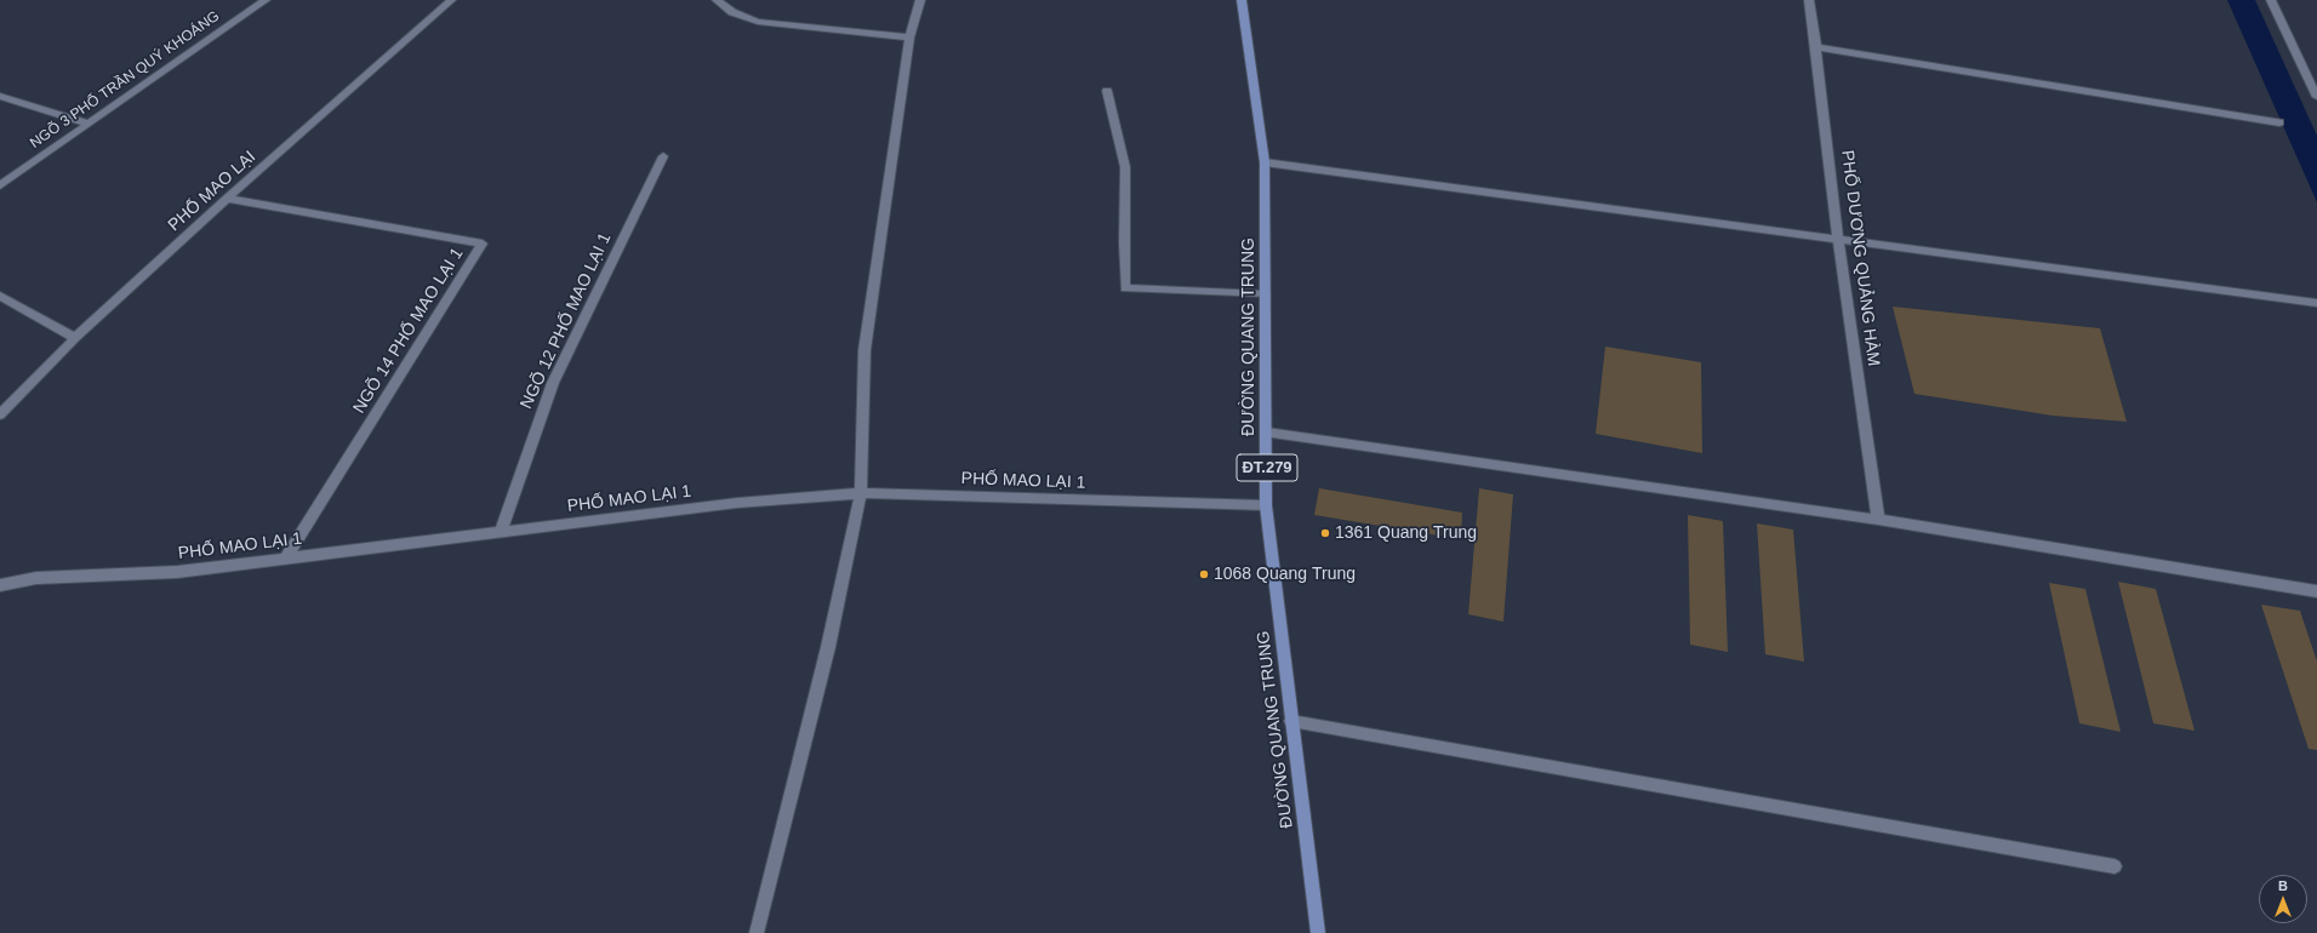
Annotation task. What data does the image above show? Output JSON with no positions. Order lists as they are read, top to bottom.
{
  "streets": {
    "main road": ["ĐƯỜNG QUANG TRUNG", "ĐT.279"],
    "street": [
      "NGÕ 3 PHỐ TRẦN QUÝ KHOÁNG",
      "PHỐ MAO LẠI",
      "PHỐ DƯƠNG QUẢNG HÀM",
      "NGÕ 12 PHỐ MAO LẠI 1",
      "NGÕ 14 PHỐ MAO LẠI 1",
      "PHỐ MAO LẠI 1"
    ]
  },
  "crossings": [
    ["PHỐ MAO LẠI", "NGÕ 14 PHỐ MAO LẠI 1"],
    ["NGÕ 12 PHỐ MAO LẠI 1", "PHỐ MAO LẠI 1"],
    ["NGÕ 14 PHỐ MAO LẠI 1", "PHỐ MAO LẠI 1"],
    ["ĐƯỜNG QUANG TRUNG", "PHỐ MAO LẠI 1"]
  ],
  "places": ["1361 Quang Trung", "1068 Quang Trung"],
  "north": "top"
}
